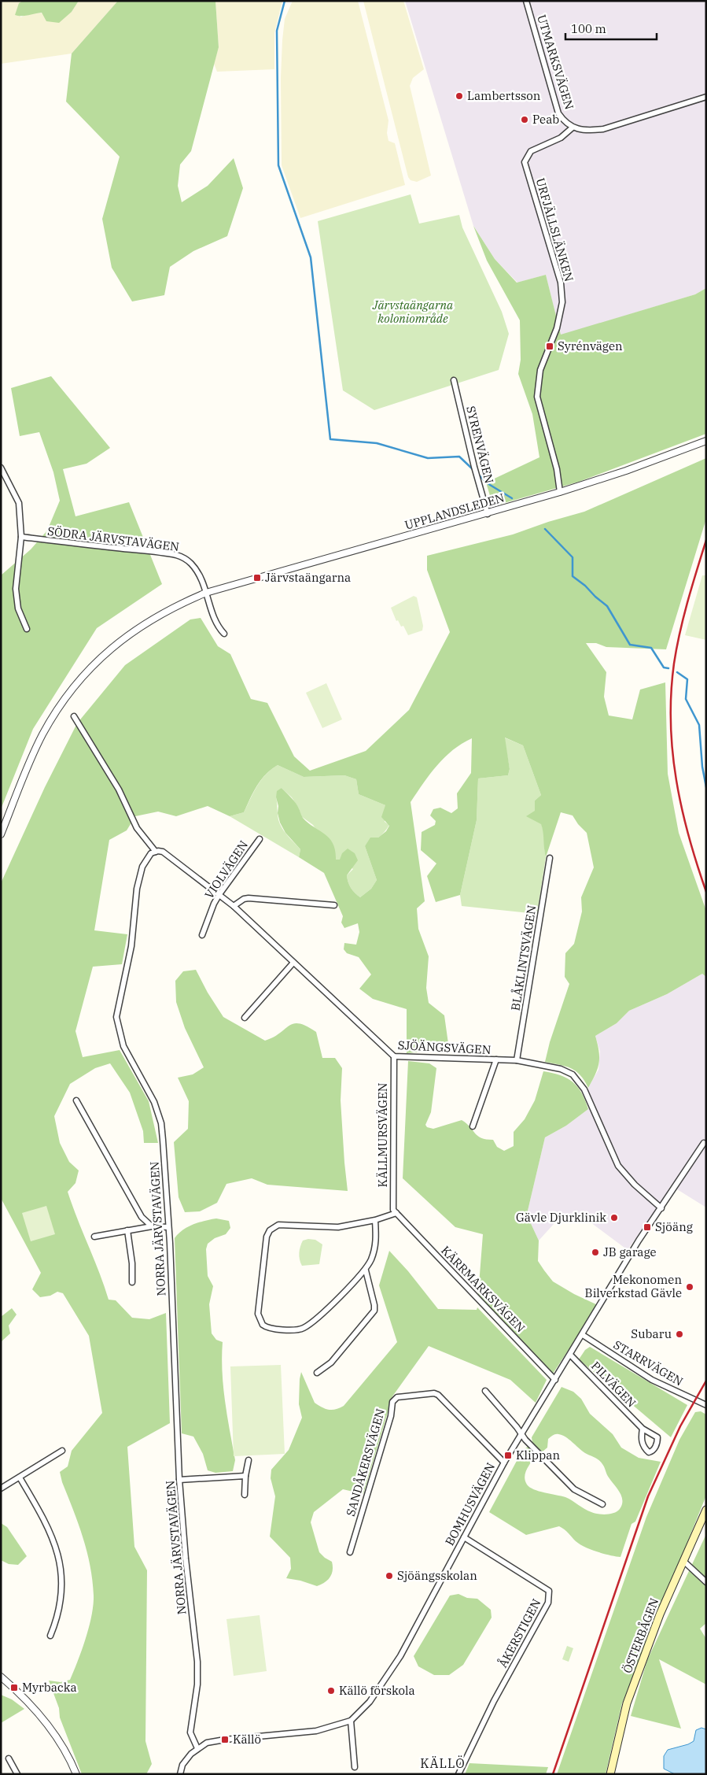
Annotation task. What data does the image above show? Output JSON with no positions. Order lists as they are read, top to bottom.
{
  "streets": {
    "main road": ["ÖSTERBÅGEN"],
    "street": [
      "UTMARKSVÄGEN",
      "URFJÄLLSLÄNKEN",
      "SYRENVÄGEN",
      "UPPLANDSLEDEN",
      "SÖDRA JÄRVSTAVÄGEN",
      "VIOLVÄGEN",
      "BLÅKLINTSVÄGEN",
      "SJÖÄNGSVÄGEN",
      "KÄLLMURSVÄGEN",
      "NORRA JÄRVSTAVÄGEN",
      "KÄRRMARKSVÄGEN",
      "STARRVÄGEN",
      "PILVÄGEN",
      "SANDÅKERSVÄGEN",
      "BOMHUSVÄGEN",
      "ÅKERSTIGEN"
    ]
  },
  "crossings": [
    ["UTMARKSVÄGEN", "URFJÄLLSLÄNKEN"],
    ["URFJÄLLSLÄNKEN", "UPPLANDSLEDEN"],
    ["SYRENVÄGEN", "UPPLANDSLEDEN"],
    ["UPPLANDSLEDEN", "SÖDRA JÄRVSTAVÄGEN"],
    ["VIOLVÄGEN", "SJÖÄNGSVÄGEN"],
    ["BLÅKLINTSVÄGEN", "SJÖÄNGSVÄGEN"],
    ["SJÖÄNGSVÄGEN", "KÄLLMURSVÄGEN"],
    ["SJÖÄNGSVÄGEN", "NORRA JÄRVSTAVÄGEN"],
    ["SJÖÄNGSVÄGEN", "BOMHUSVÄGEN"],
    ["KÄLLMURSVÄGEN", "KÄRRMARKSVÄGEN"],
    ["NORRA JÄRVSTAVÄGEN", "BOMHUSVÄGEN"],
    ["KÄRRMARKSVÄGEN", "BOMHUSVÄGEN"],
    ["STARRVÄGEN", "BOMHUSVÄGEN"],
    ["PILVÄGEN", "BOMHUSVÄGEN"],
    ["SANDÅKERSVÄGEN", "BOMHUSVÄGEN"],
    ["BOMHUSVÄGEN", "ÅKERSTIGEN"]
  ],
  "districts": ["KÄLLÖ"],
  "parks": ["Järvstaängarna koloniområde"],
  "places": {
    "other": [
      "Lambertsson",
      "Peab",
      "Gävle Djurklinik",
      "JB garage",
      "Mekonomen Bilverkstad Gävle",
      "Subaru",
      "Sjöängsskolan",
      "Källö förskola"
    ],
    "transit": [
      "Syrénvägen",
      "Järvstaängarna",
      "Sjöäng",
      "Klippan",
      "Myrbacka",
      "Källö"
    ]
  },
  "scale_bar": "100 m"
}
